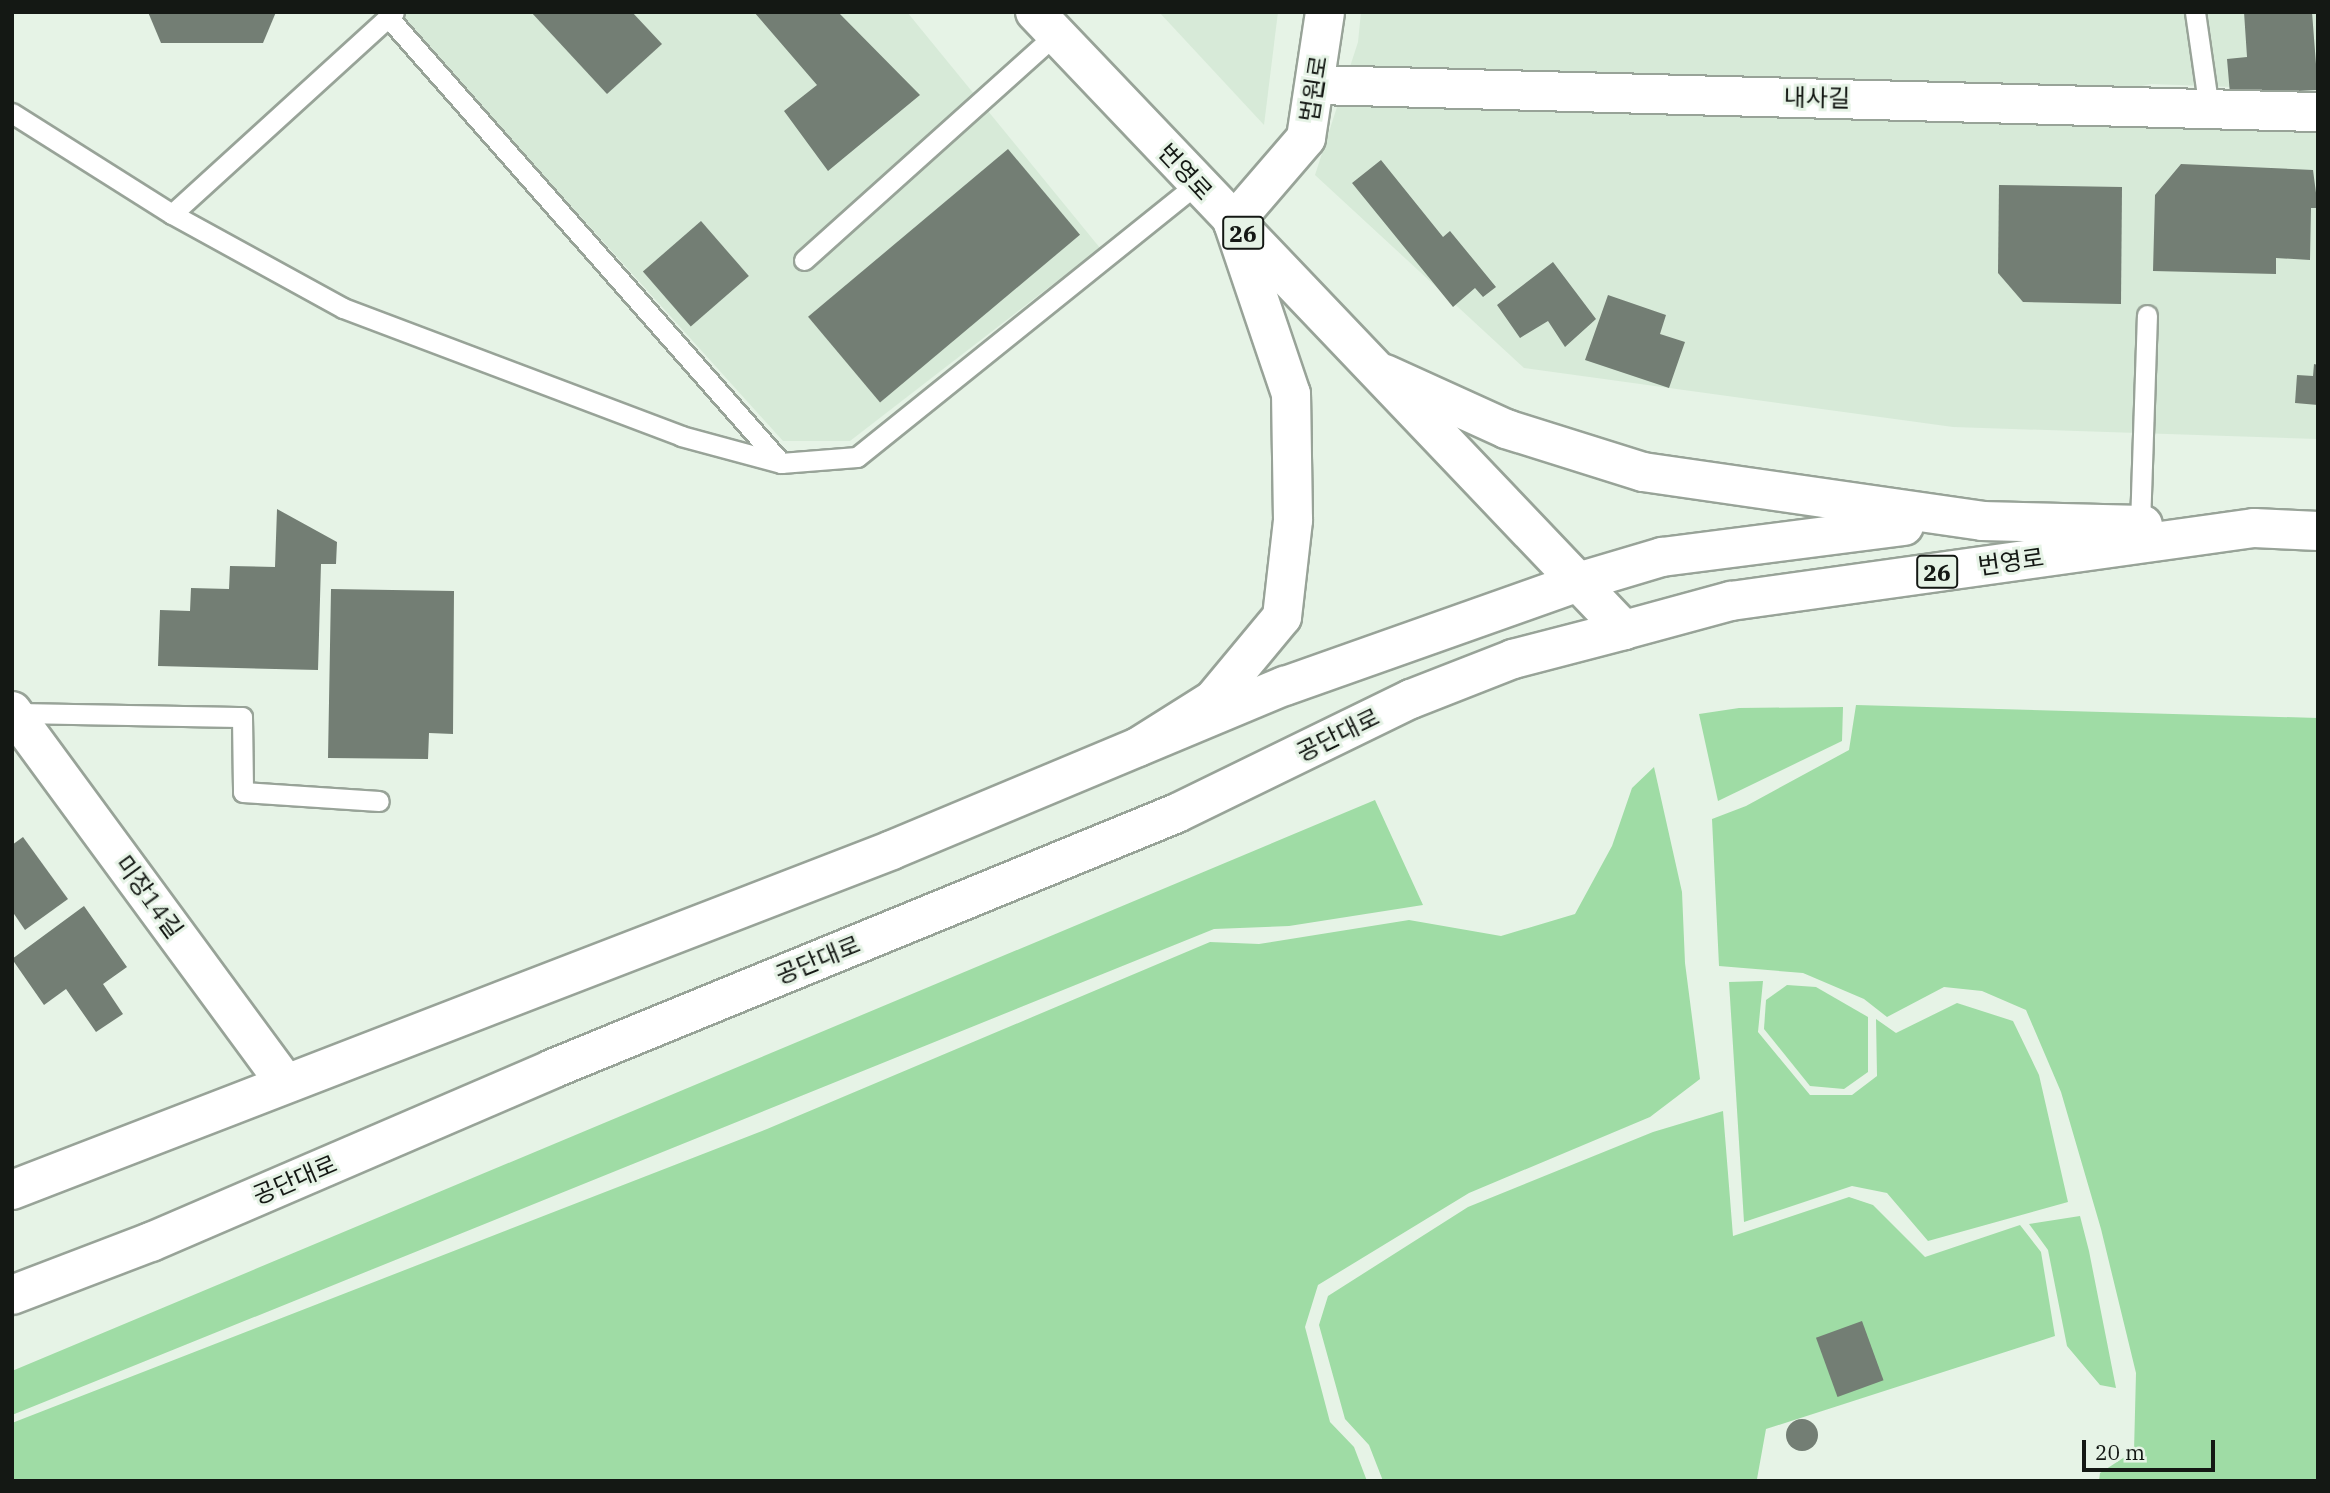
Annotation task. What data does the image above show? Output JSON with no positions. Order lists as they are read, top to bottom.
{
  "streets": {
    "street": [
      "법원로",
      "내사길",
      "번영로",
      "26",
      "공단대로",
      "미장14길"
    ]
  },
  "crossings": [
    ["법원로", "내사길"],
    ["법원로", "번영로"],
    ["번영로", "공단대로"]
  ],
  "scale_bar": "20 m"
}
